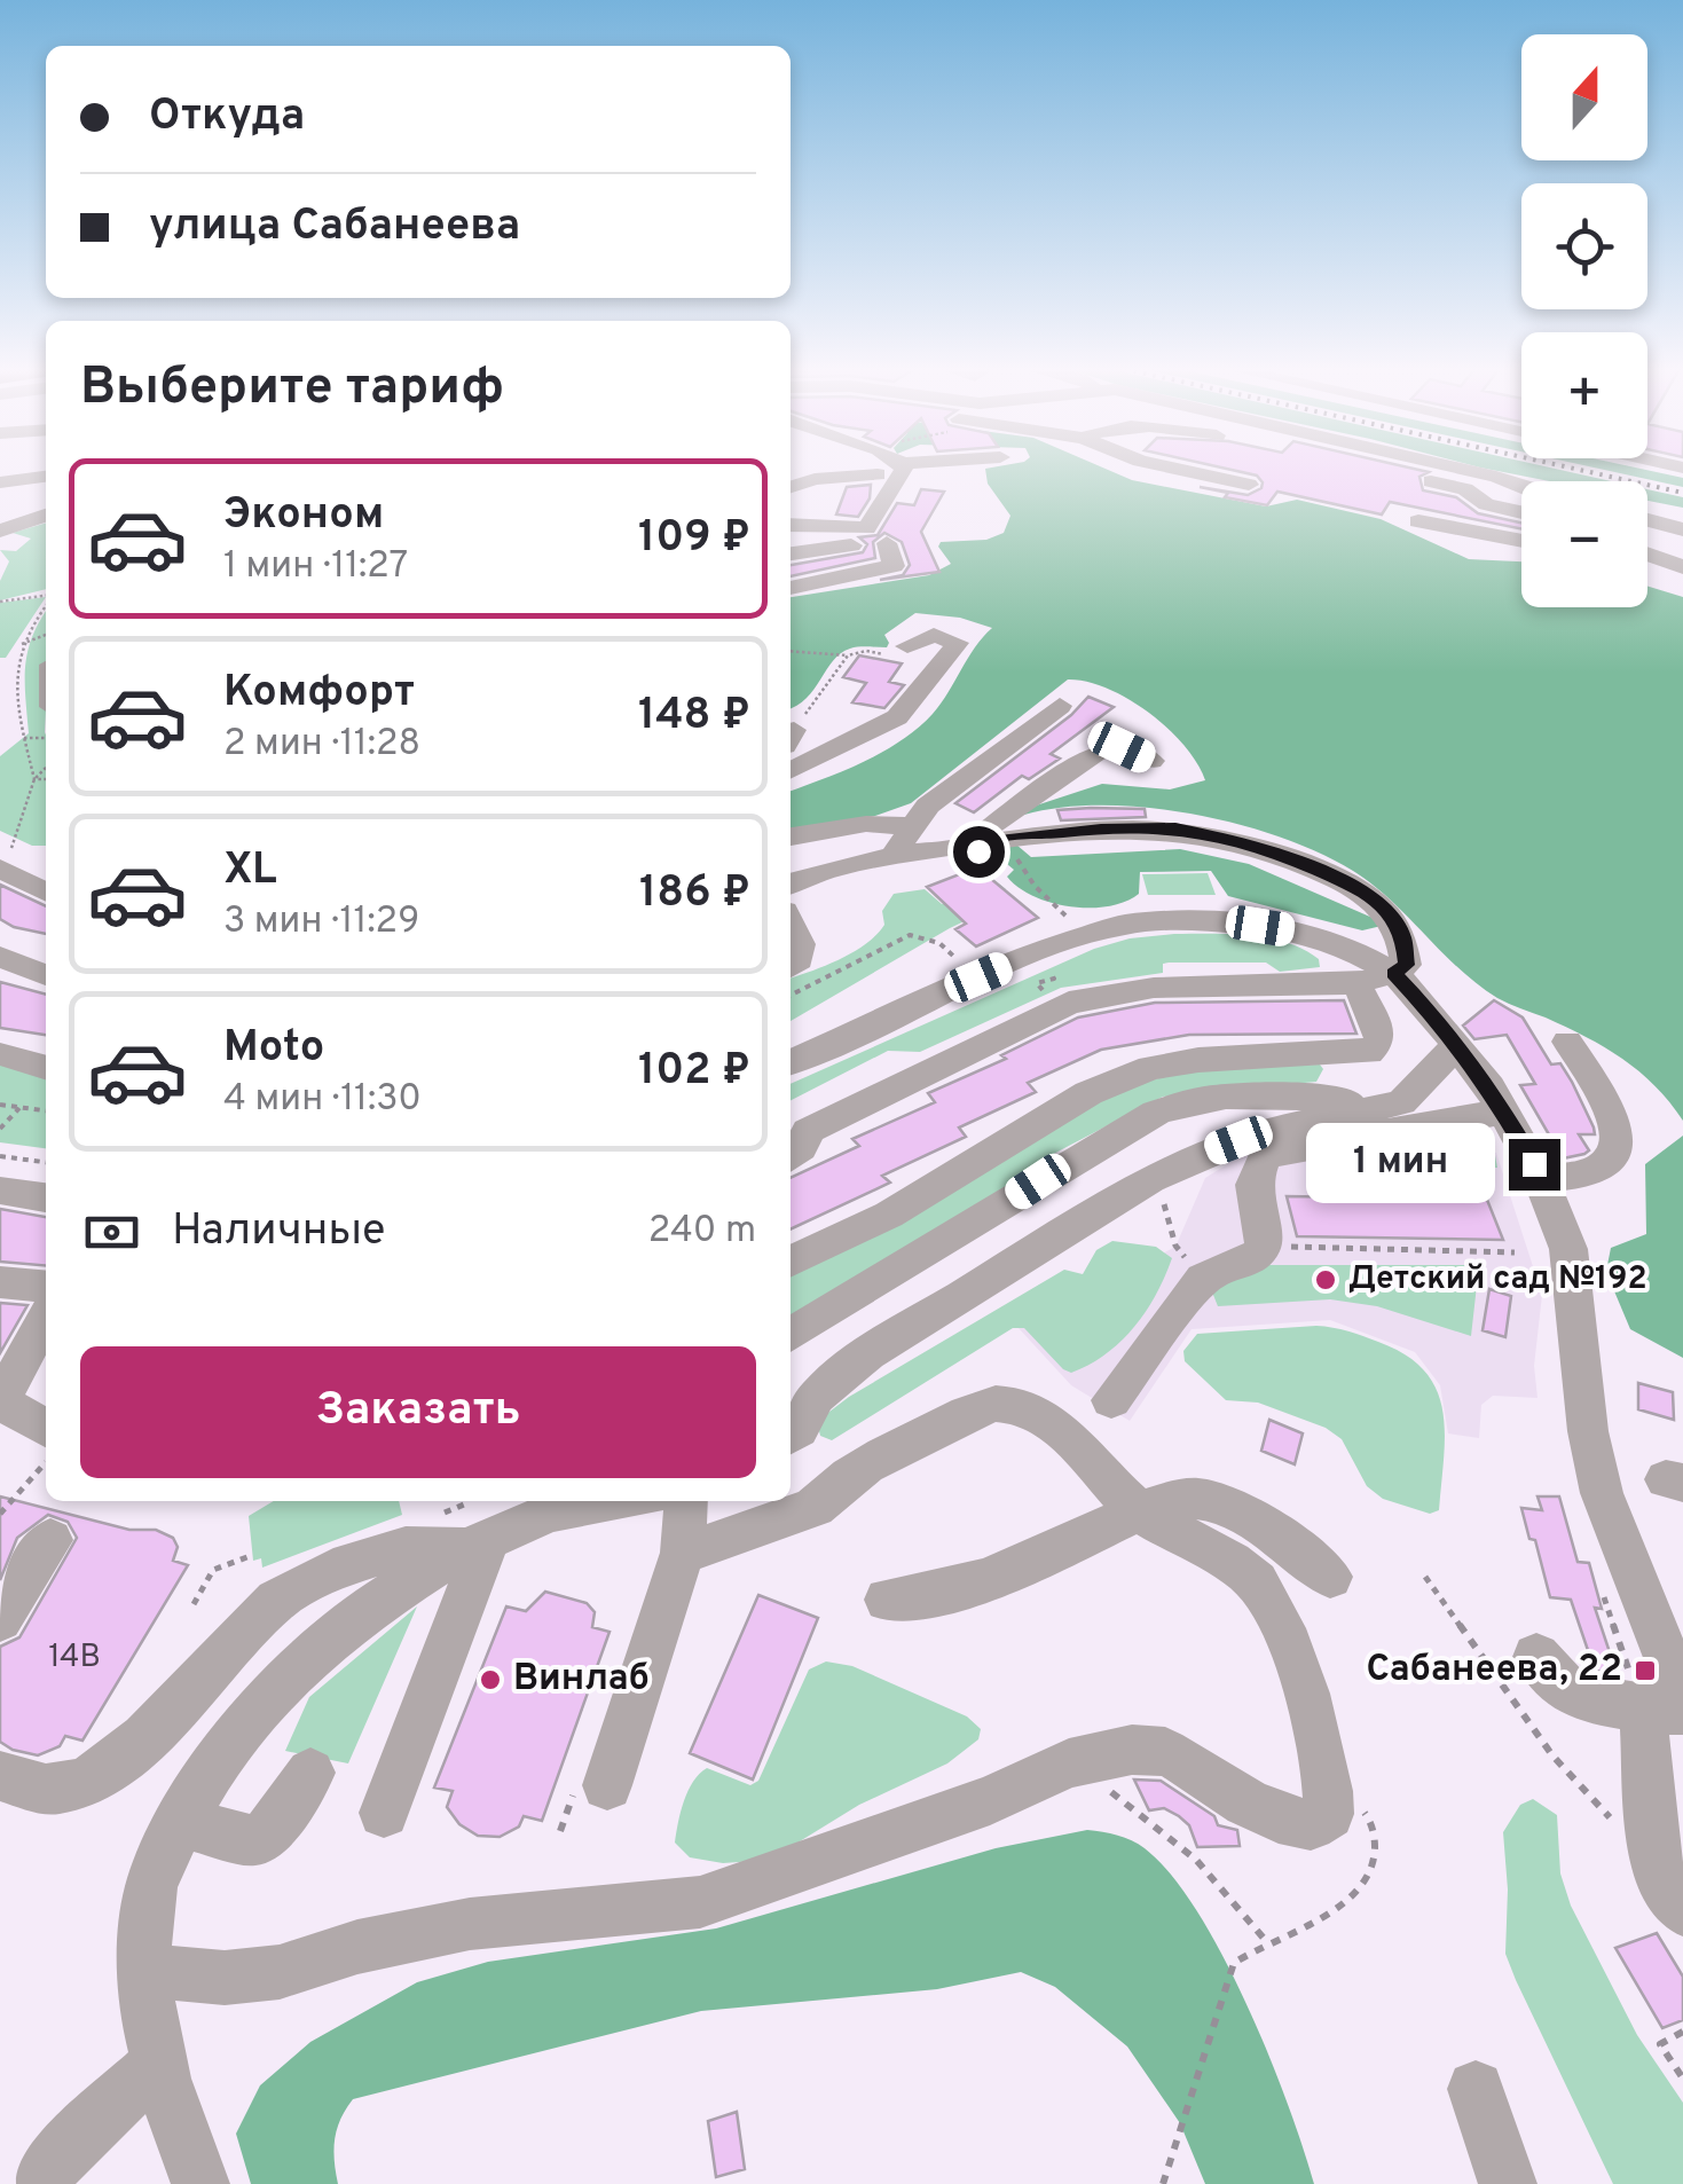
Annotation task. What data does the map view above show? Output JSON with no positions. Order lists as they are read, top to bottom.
{
  "places": {
    "other": ["Детский сад №192", "Винлаб"],
    "transit": ["Сабанеева, 22"]
  },
  "house_numbers": ["14В"],
  "north": "top",
  "page": {
    "map_buttons": ["+", "−"],
    "banner": ["Откуда", "улица Сабанеева"],
    "heading": "Выберите тариф",
    "list": [
      {
        "name": "Эконом",
        "note": "1 мин · 11:27",
        "value": "109 ₽"
      },
      {
        "name": "Комфорт",
        "note": "2 мин · 11:28",
        "value": "148 ₽"
      },
      {
        "name": "XL",
        "note": "3 мин · 11:29",
        "value": "186 ₽"
      },
      {
        "name": "Moto",
        "note": "4 мин · 11:30",
        "value": "102 ₽"
      }
    ],
    "bubble": "1 мин",
    "pay": ["Наличные", "240 m"],
    "buttons": "Заказать"
  }
}
